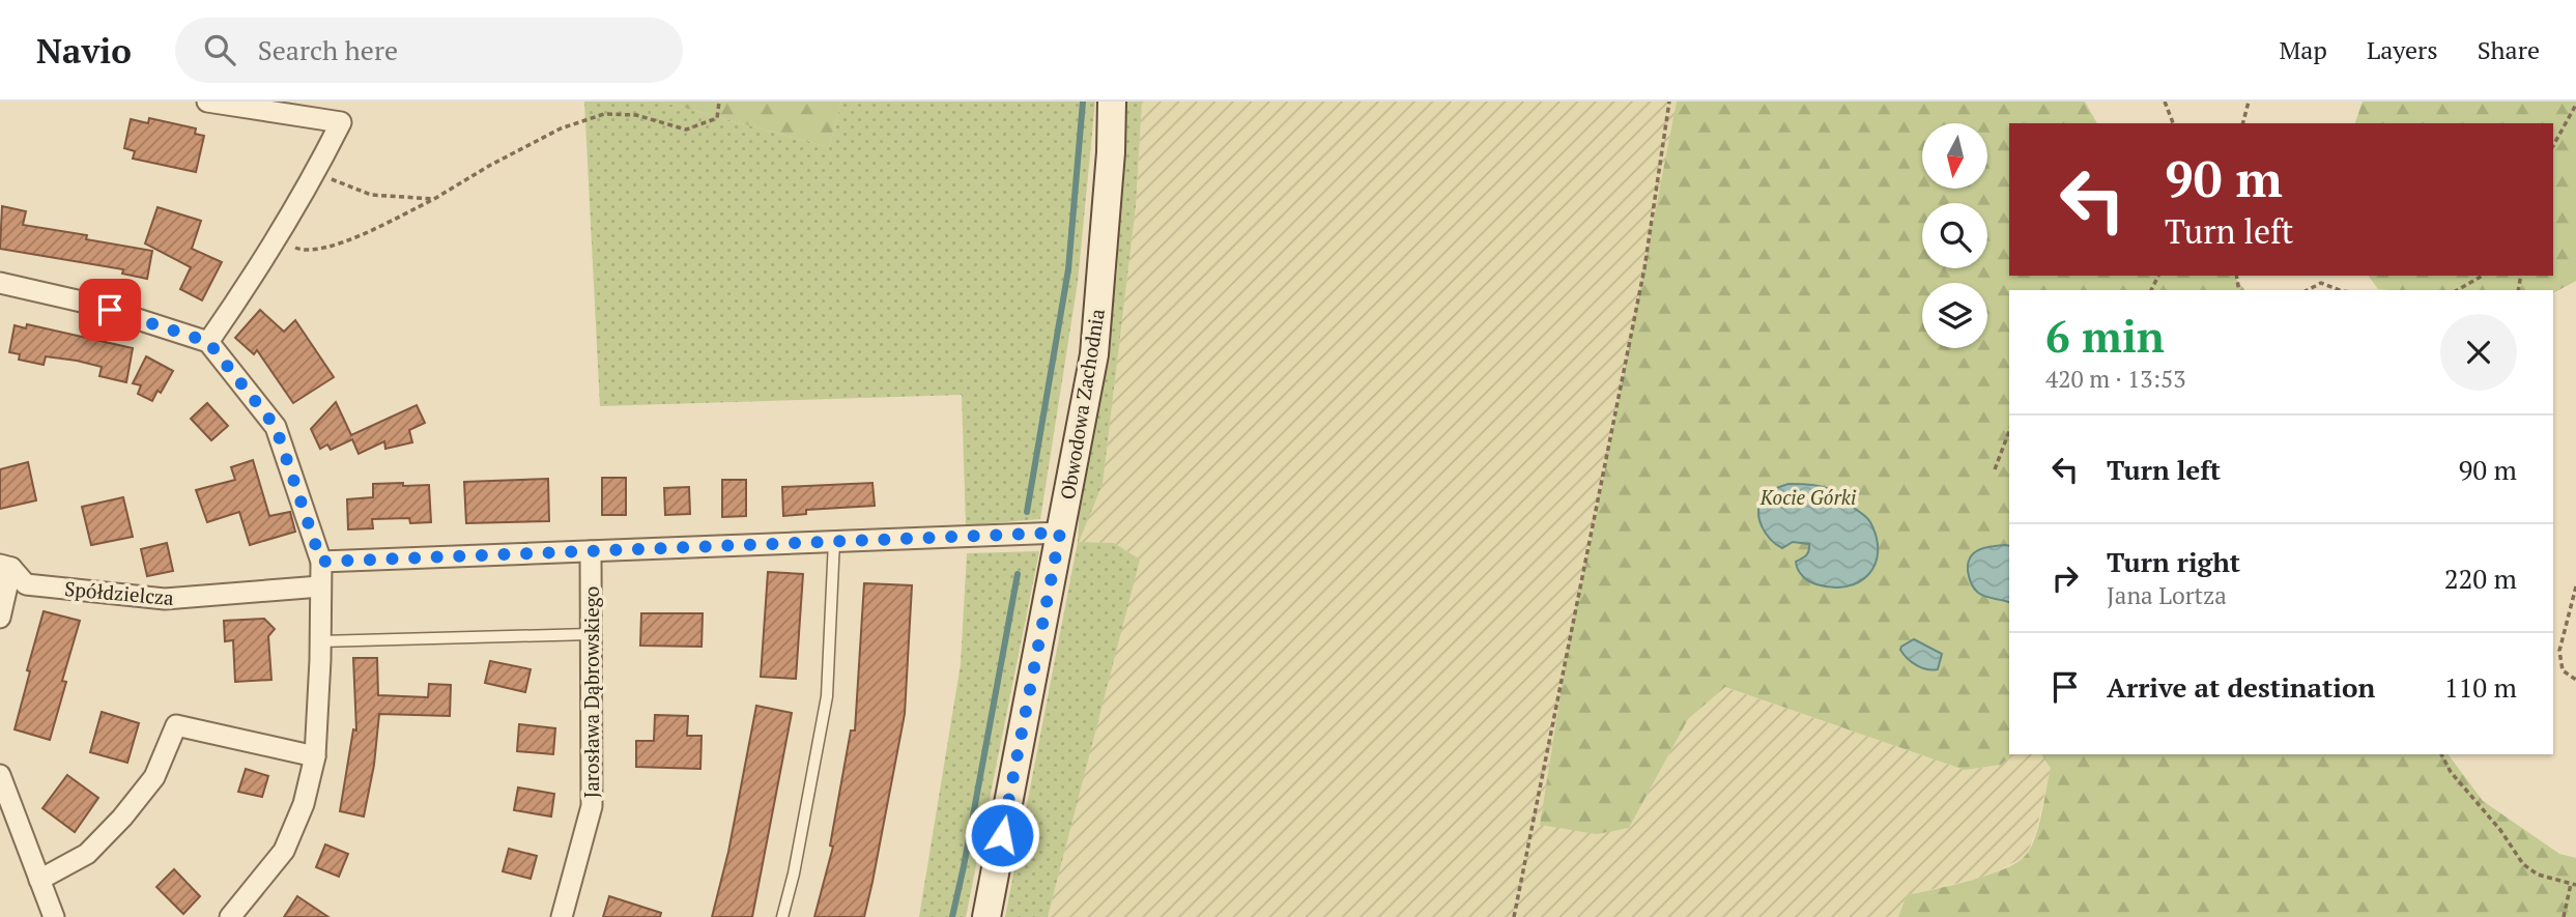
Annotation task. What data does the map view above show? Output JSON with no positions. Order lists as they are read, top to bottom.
{
  "streets": {
    "main road": ["Obwodowa Zachodnia"],
    "street": ["Spółdzielcza", "Jarosława Dąbrowskiego"]
  },
  "parks": ["Kocie Górki"],
  "north": "bottom",
  "page": {
    "header": "Navio",
    "search": "Search here",
    "nav": ["Map", "Layers", "Share"],
    "turn": ["90 m", "Turn left"],
    "heading": ["6 min", "420 m · 13:53"],
    "list": [
      {
        "name": "Turn left",
        "value": "90 m"
      },
      {
        "name": "Turn right",
        "note": "Jana Lortza",
        "value": "220 m"
      },
      {
        "name": "Arrive at destination",
        "value": "110 m"
      }
    ]
  }
}
